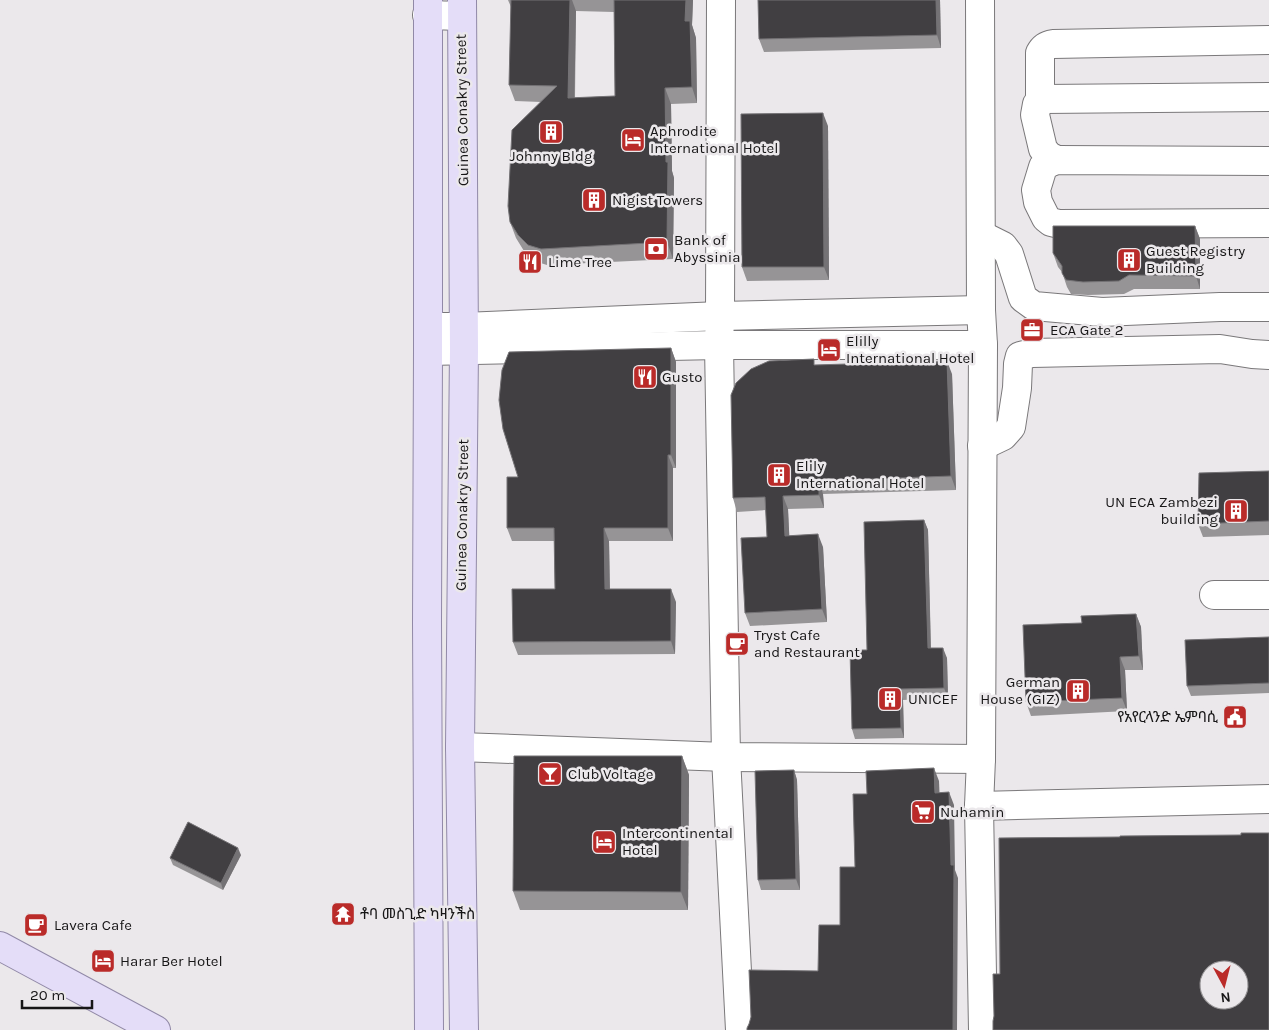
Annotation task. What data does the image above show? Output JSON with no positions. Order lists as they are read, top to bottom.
{
  "streets": {
    "main road": ["Guinea Conakry Street"]
  },
  "places": {
    "building": [
      "Johnny Bldg",
      "Nigist Towers",
      "Guest Registry Building",
      "Elily International Hotel",
      "UN ECA Zambezi building",
      "German House (GIZ)",
      "UNICEF"
    ],
    "hotel": [
      "Aphrodite International Hotel",
      "Elilly International Hotel",
      "Intercontinental Hotel",
      "Harar Ber Hotel"
    ],
    "bank": ["Bank of Abyssinia"],
    "restaurant": ["Lime Tree", "Gusto"],
    "office": ["ECA Gate 2"],
    "cafe": ["Tryst Cafe and Restaurant", "Lavera Cafe"],
    "public building": ["የአየርላንድ ኤምባሲ"],
    "bar": ["Club Voltage"],
    "supermarket": ["Nuhamin"],
    "temple": ["ቶባ መስጊድ ካዛንችስ"]
  },
  "scale_bar": "20 m",
  "north": "bottom"
}
